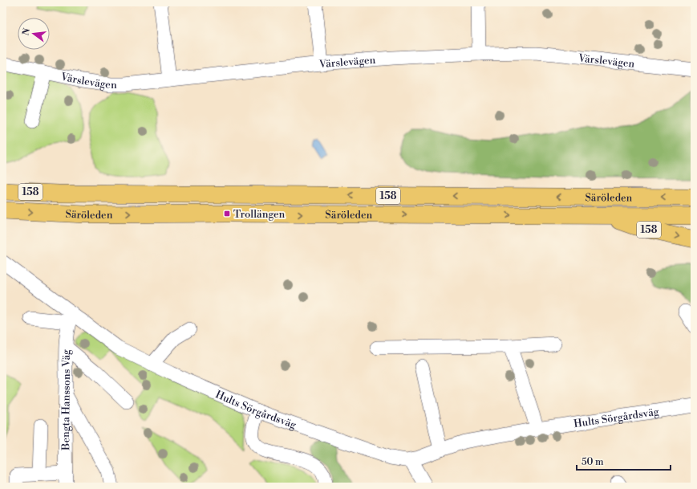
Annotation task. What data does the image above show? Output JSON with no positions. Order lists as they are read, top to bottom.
{
  "streets": {
    "main road": ["158", "Säröleden"],
    "street": ["Värslevägen", "Bengta Hanssons Väg", "Hults Sörgårdsväg"]
  },
  "crossings": [
    ["158", "Säröleden"],
    ["Bengta Hanssons Väg", "Hults Sörgårdsväg"]
  ],
  "places": {
    "transit": ["Trollängen"]
  },
  "scale_bar": "50 m",
  "north": "left"
}
